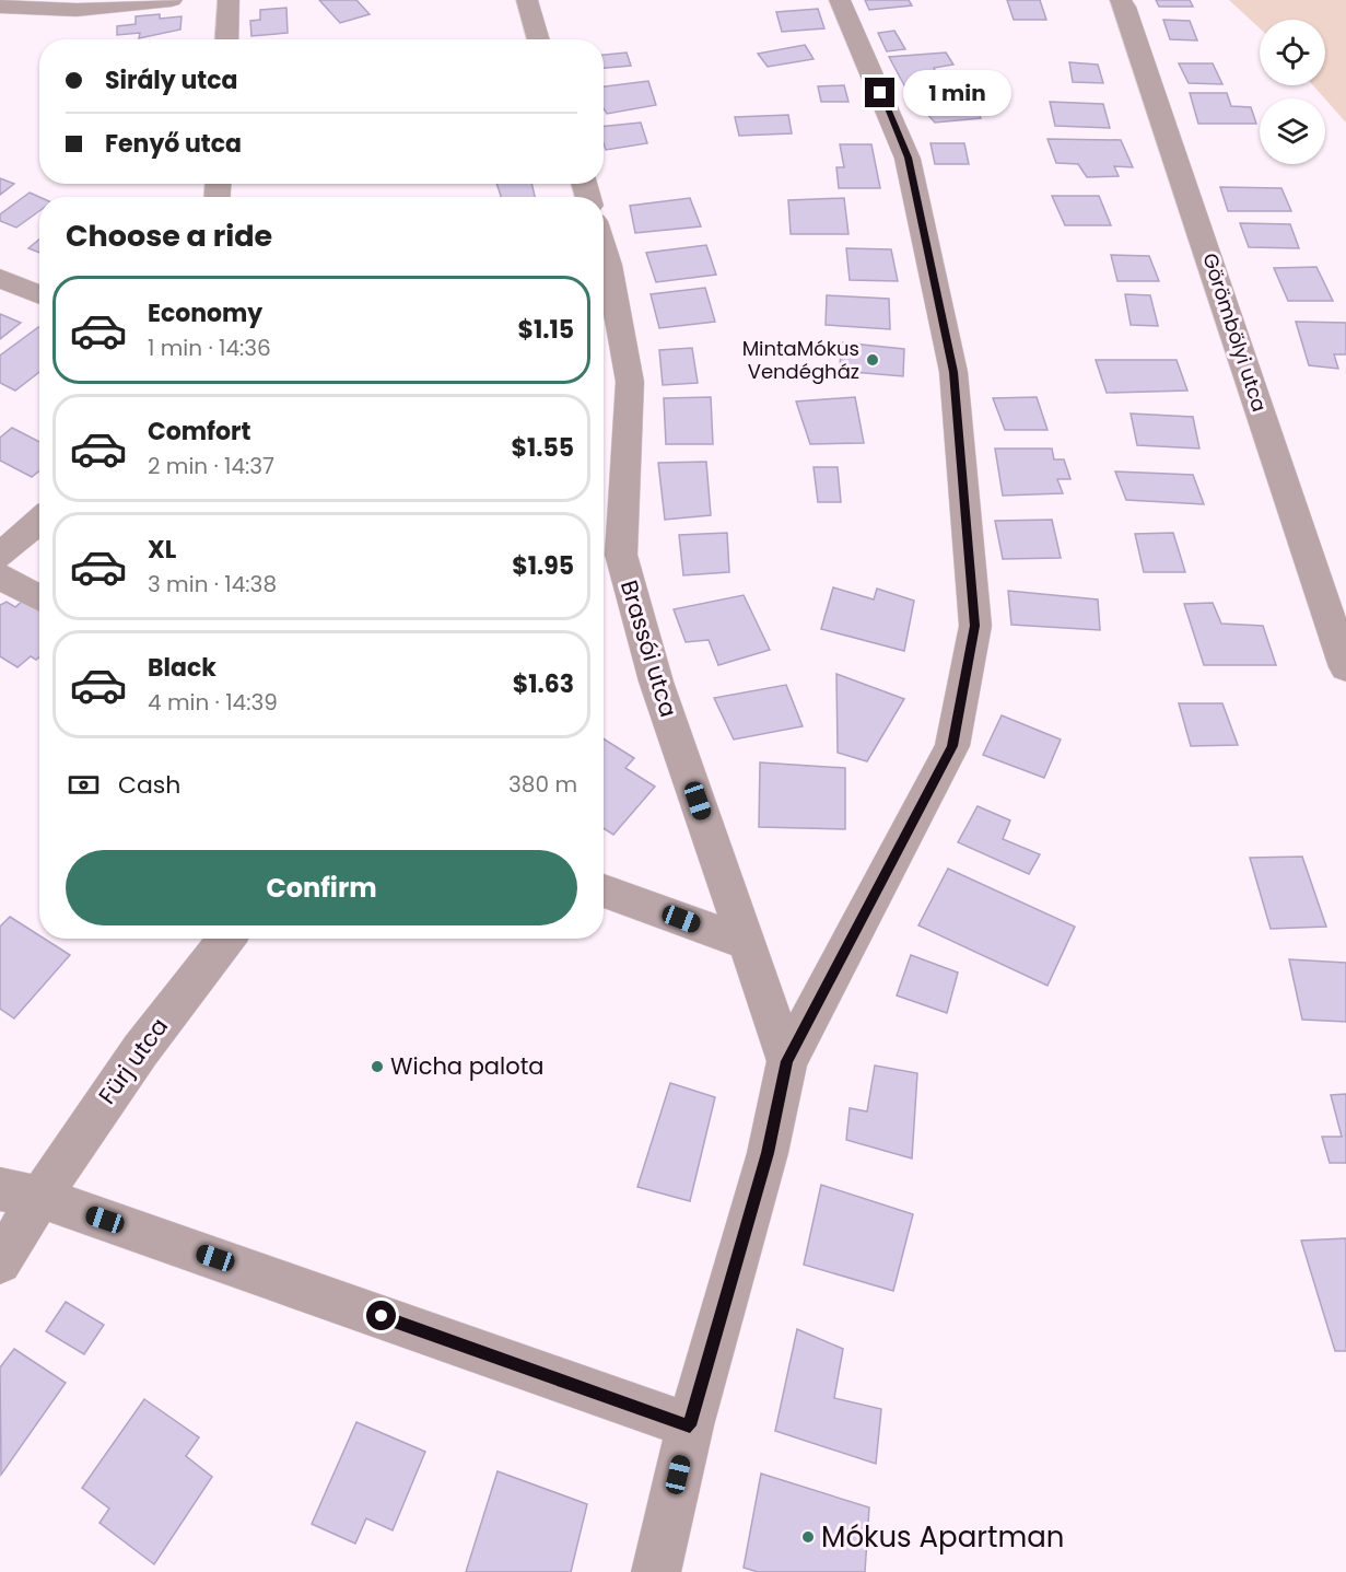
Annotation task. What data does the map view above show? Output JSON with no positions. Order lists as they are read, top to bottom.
{
  "streets": {
    "street": ["Görömbölyi utca", "Brassói utca", "Fürj utca"]
  },
  "places": ["MintaMókus Vendégház", "Wicha palota", "Mókus Apartman"],
  "page": {
    "banner": ["Sirály utca", "Fenyő utca"],
    "bubble": "1 min",
    "heading": "Choose a ride",
    "list": [
      {
        "name": "Economy",
        "note": "1 min · 14:36",
        "value": "$1.15"
      },
      {
        "name": "Comfort",
        "note": "2 min · 14:37",
        "value": "$1.55"
      },
      {
        "name": "XL",
        "note": "3 min · 14:38",
        "value": "$1.95"
      },
      {
        "name": "Black",
        "note": "4 min · 14:39",
        "value": "$1.63"
      }
    ],
    "pay": ["Cash", "380 m"],
    "buttons": "Confirm"
  }
}
